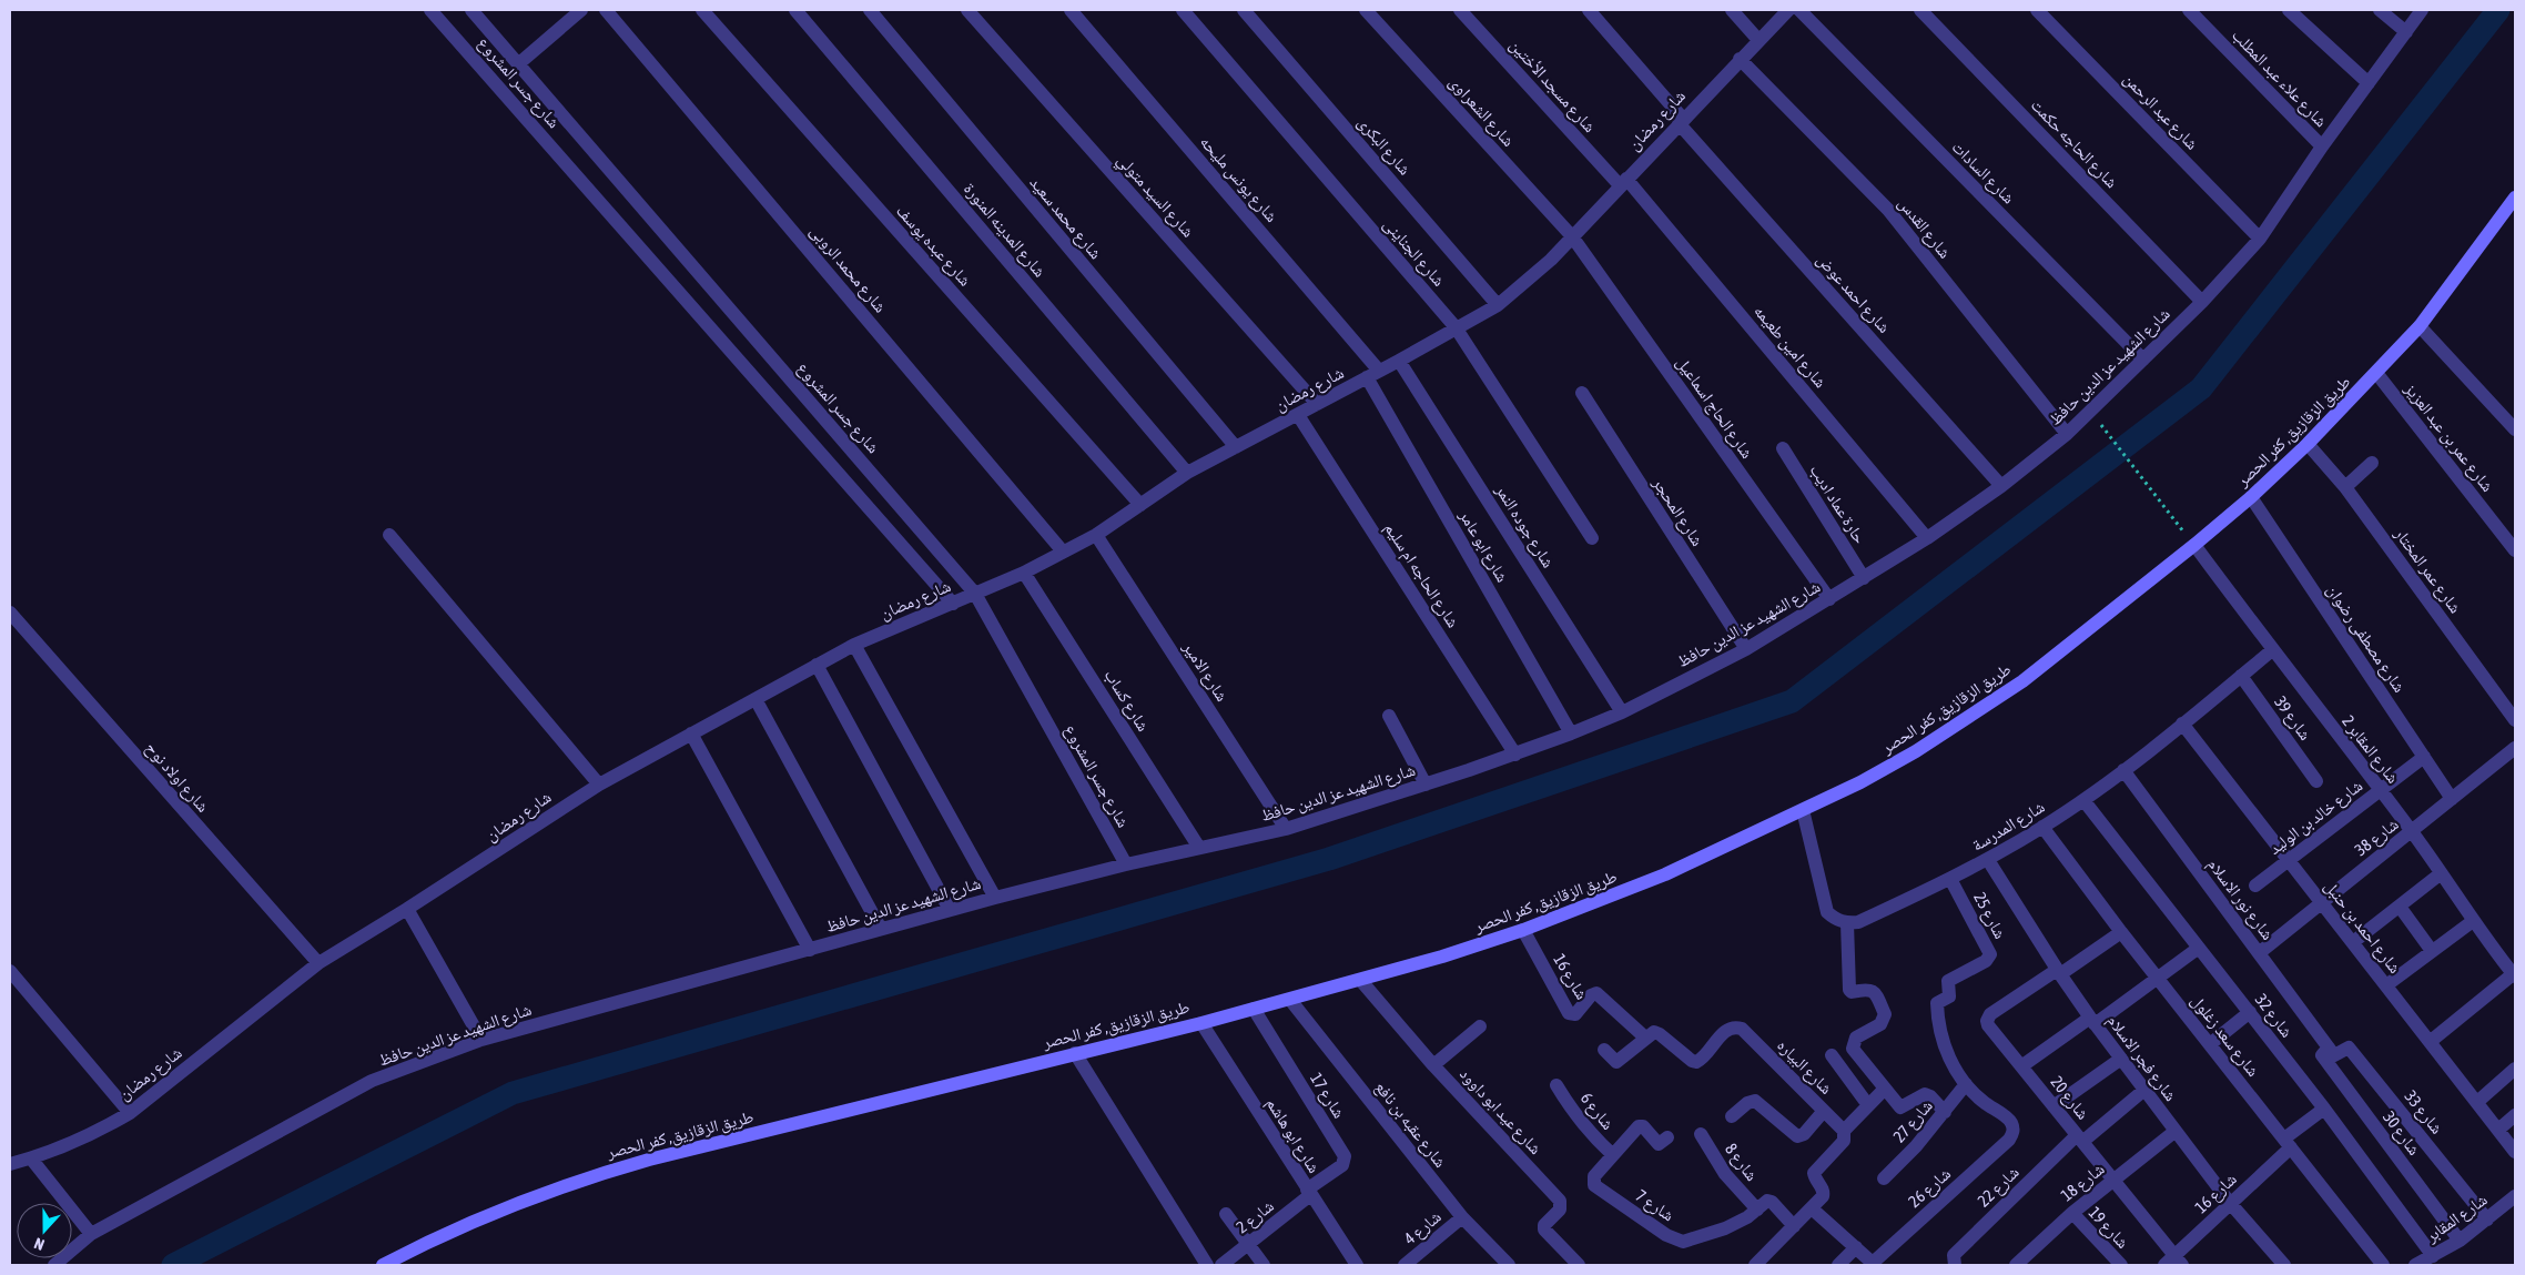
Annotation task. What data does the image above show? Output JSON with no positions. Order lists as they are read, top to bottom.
{
  "streets": {
    "main road": ["طريق الزقازيق, كفر الحصر"],
    "street": [
      "شارع علاء عبد المطلب",
      "شارع جسر المشروع",
      "شارع مسجد الأختين",
      "شارع الشعراوى",
      "شارع عبد الرحمن",
      "شارع رمضان",
      "شارع الحاجه حكمت",
      "شارع البكرى",
      "شارع السادات",
      "شارع يونس مليحه",
      "شارع السيد متولي",
      "شارع محمد سعيد",
      "شارع القدس",
      "شارع المدينه المنورة",
      "شارع عبده يوسف",
      "شارع الجناينى",
      "شارع محمد الروبى",
      "شارع احمد عوض",
      "شارع امين طعيمه",
      "شارع الشهيد عز الدين حافظ",
      "شارع الحاج اسماعيل",
      "شارع عمر بن عبد العزيز",
      "حارة عماد اديب",
      "شارع المحجر",
      "شارع جوده النمر",
      "شارع ابو عامر",
      "شارع عمر المختار",
      "شارع الحاجه ام سليم",
      "شارع مصطفى رضوان",
      "شارع الامير",
      "شارع كساب",
      "شارع 39",
      "شارع المقابر 2",
      "شارع اولاد نوح",
      "شارع خالد بن الوليد",
      "شارع المدرسة",
      "شارع 38",
      "شارع نور الاسلام",
      "شارع 25",
      "شارع احمد بن حنبل",
      "شارع 16",
      "شارع 32",
      "شارع سعد زغلول",
      "شارع فجر الاسلام",
      "شارع البياره",
      "شارع 17",
      "شارع 20",
      "شارع عيد ابو داوود",
      "شارع 6",
      "شارع 33",
      "شارع 27",
      "شارع عقبه بن نافع",
      "شارع 30",
      "شارع ابو هاشم",
      "شارع 8",
      "شارع 18",
      "شارع 22",
      "شارع 26",
      "شارع 7",
      "شارع 2",
      "شارع المقابر",
      "شارع 4",
      "شارع 19"
    ]
  },
  "crossings": [
    ["شارع علاء عبد المطلب", "شارع الشهيد عز الدين حافظ"],
    ["شارع جسر المشروع", "شارع رمضان"],
    ["شارع جسر المشروع", "شارع الشهيد عز الدين حافظ"],
    ["شارع مسجد الأختين", "شارع رمضان"],
    ["شارع مسجد الأختين", "شارع امين طعيمه"],
    ["شارع الشعراوى", "شارع رمضان"],
    ["شارع الشعراوى", "شارع الحاج اسماعيل"],
    ["شارع عبد الرحمن", "شارع الشهيد عز الدين حافظ"],
    ["شارع رمضان", "شارع البكرى"],
    ["شارع رمضان", "شارع يونس مليحه"],
    ["شارع رمضان", "شارع السيد متولي"],
    ["شارع رمضان", "شارع محمد سعيد"],
    ["شارع رمضان", "شارع القدس"],
    ["شارع رمضان", "شارع المدينه المنورة"],
    ["شارع رمضان", "شارع عبده يوسف"],
    ["شارع رمضان", "شارع الجناينى"],
    ["شارع رمضان", "شارع محمد الروبى"],
    ["شارع رمضان", "شارع احمد عوض"],
    ["شارع رمضان", "شارع امين طعيمه"],
    ["شارع رمضان", "شارع الحاج اسماعيل"],
    ["شارع رمضان", "شارع جوده النمر"],
    ["شارع رمضان", "شارع ابو عامر"],
    ["شارع رمضان", "شارع الحاجه ام سليم"],
    ["شارع رمضان", "شارع الامير"],
    ["شارع رمضان", "شارع كساب"],
    ["شارع رمضان", "شارع اولاد نوح"],
    ["شارع الحاجه حكمت", "شارع الشهيد عز الدين حافظ"],
    ["شارع السادات", "شارع الشهيد عز الدين حافظ"],
    ["شارع يونس مليحه", "شارع ابو عامر"],
    ["شارع القدس", "شارع الشهيد عز الدين حافظ"],
    ["شارع احمد عوض", "شارع الشهيد عز الدين حافظ"],
    ["شارع امين طعيمه", "شارع الشهيد عز الدين حافظ"],
    ["شارع الشهيد عز الدين حافظ", "شارع الحاج اسماعيل"],
    ["شارع الشهيد عز الدين حافظ", "حارة عماد اديب"],
    ["شارع الشهيد عز الدين حافظ", "شارع المحجر"],
    ["شارع الشهيد عز الدين حافظ", "شارع جوده النمر"],
    ["شارع الشهيد عز الدين حافظ", "شارع ابو عامر"],
    ["شارع الشهيد عز الدين حافظ", "شارع الحاجه ام سليم"],
    ["شارع الشهيد عز الدين حافظ", "شارع الامير"],
    ["شارع الشهيد عز الدين حافظ", "شارع كساب"],
    ["طريق الزقازيق, كفر الحصر", "شارع عمر بن عبد العزيز"],
    ["طريق الزقازيق, كفر الحصر", "شارع عمر المختار"],
    ["طريق الزقازيق, كفر الحصر", "شارع مصطفى رضوان"],
    ["طريق الزقازيق, كفر الحصر", "شارع المقابر 2"],
    ["طريق الزقازيق, كفر الحصر", "شارع 16"],
    ["طريق الزقازيق, كفر الحصر", "شارع 17"],
    ["طريق الزقازيق, كفر الحصر", "شارع عيد ابو داوود"],
    ["طريق الزقازيق, كفر الحصر", "شارع عقبه بن نافع"],
    ["طريق الزقازيق, كفر الحصر", "شارع ابو هاشم"],
    ["شارع مصطفى رضوان", "شارع خالد بن الوليد"],
    ["شارع مصطفى رضوان", "شارع 38"],
    ["شارع 39", "شارع المدرسة"],
    ["شارع المقابر 2", "شارع خالد بن الوليد"],
    ["شارع المقابر 2", "شارع المدرسة"],
    ["شارع المقابر 2", "شارع 38"],
    ["شارع خالد بن الوليد", "شارع احمد بن حنبل"],
    ["شارع المدرسة", "شارع نور الاسلام"],
    ["شارع المدرسة", "شارع 25"],
    ["شارع المدرسة", "شارع احمد بن حنبل"],
    ["شارع المدرسة", "شارع 32"],
    ["شارع المدرسة", "شارع سعد زغلول"],
    ["شارع المدرسة", "شارع فجر الاسلام"],
    ["شارع 38", "شارع نور الاسلام"],
    ["شارع 38", "شارع احمد بن حنبل"],
    ["شارع نور الاسلام", "شارع 33"],
    ["شارع نور الاسلام", "شارع 30"],
    ["شارع 25", "شارع 27"],
    ["شارع 25", "شارع 26"],
    ["شارع 16", "شارع 32"],
    ["شارع 16", "شارع سعد زغلول"],
    ["شارع 16", "شارع فجر الاسلام"],
    ["شارع 16", "شارع البياره"],
    ["شارع 16", "شارع 20"],
    ["شارع 32", "شارع المقابر"],
    ["شارع فجر الاسلام", "شارع 20"],
    ["شارع فجر الاسلام", "شارع 18"],
    ["شارع 17", "شارع ابو هاشم"],
    ["شارع 17", "شارع 2"],
    ["شارع 20", "شارع 18"],
    ["شارع 20", "شارع 22"],
    ["شارع 6", "شارع 7"],
    ["شارع 33", "شارع 30"],
    ["شارع 33", "شارع المقابر"],
    ["شارع عقبه بن نافع", "شارع 4"],
    ["شارع 30", "شارع المقابر"],
    ["شارع ابو هاشم", "شارع 2"],
    ["شارع 8", "شارع 7"],
    ["شارع 18", "شارع 19"]
  ],
  "north": "bottom"
}
